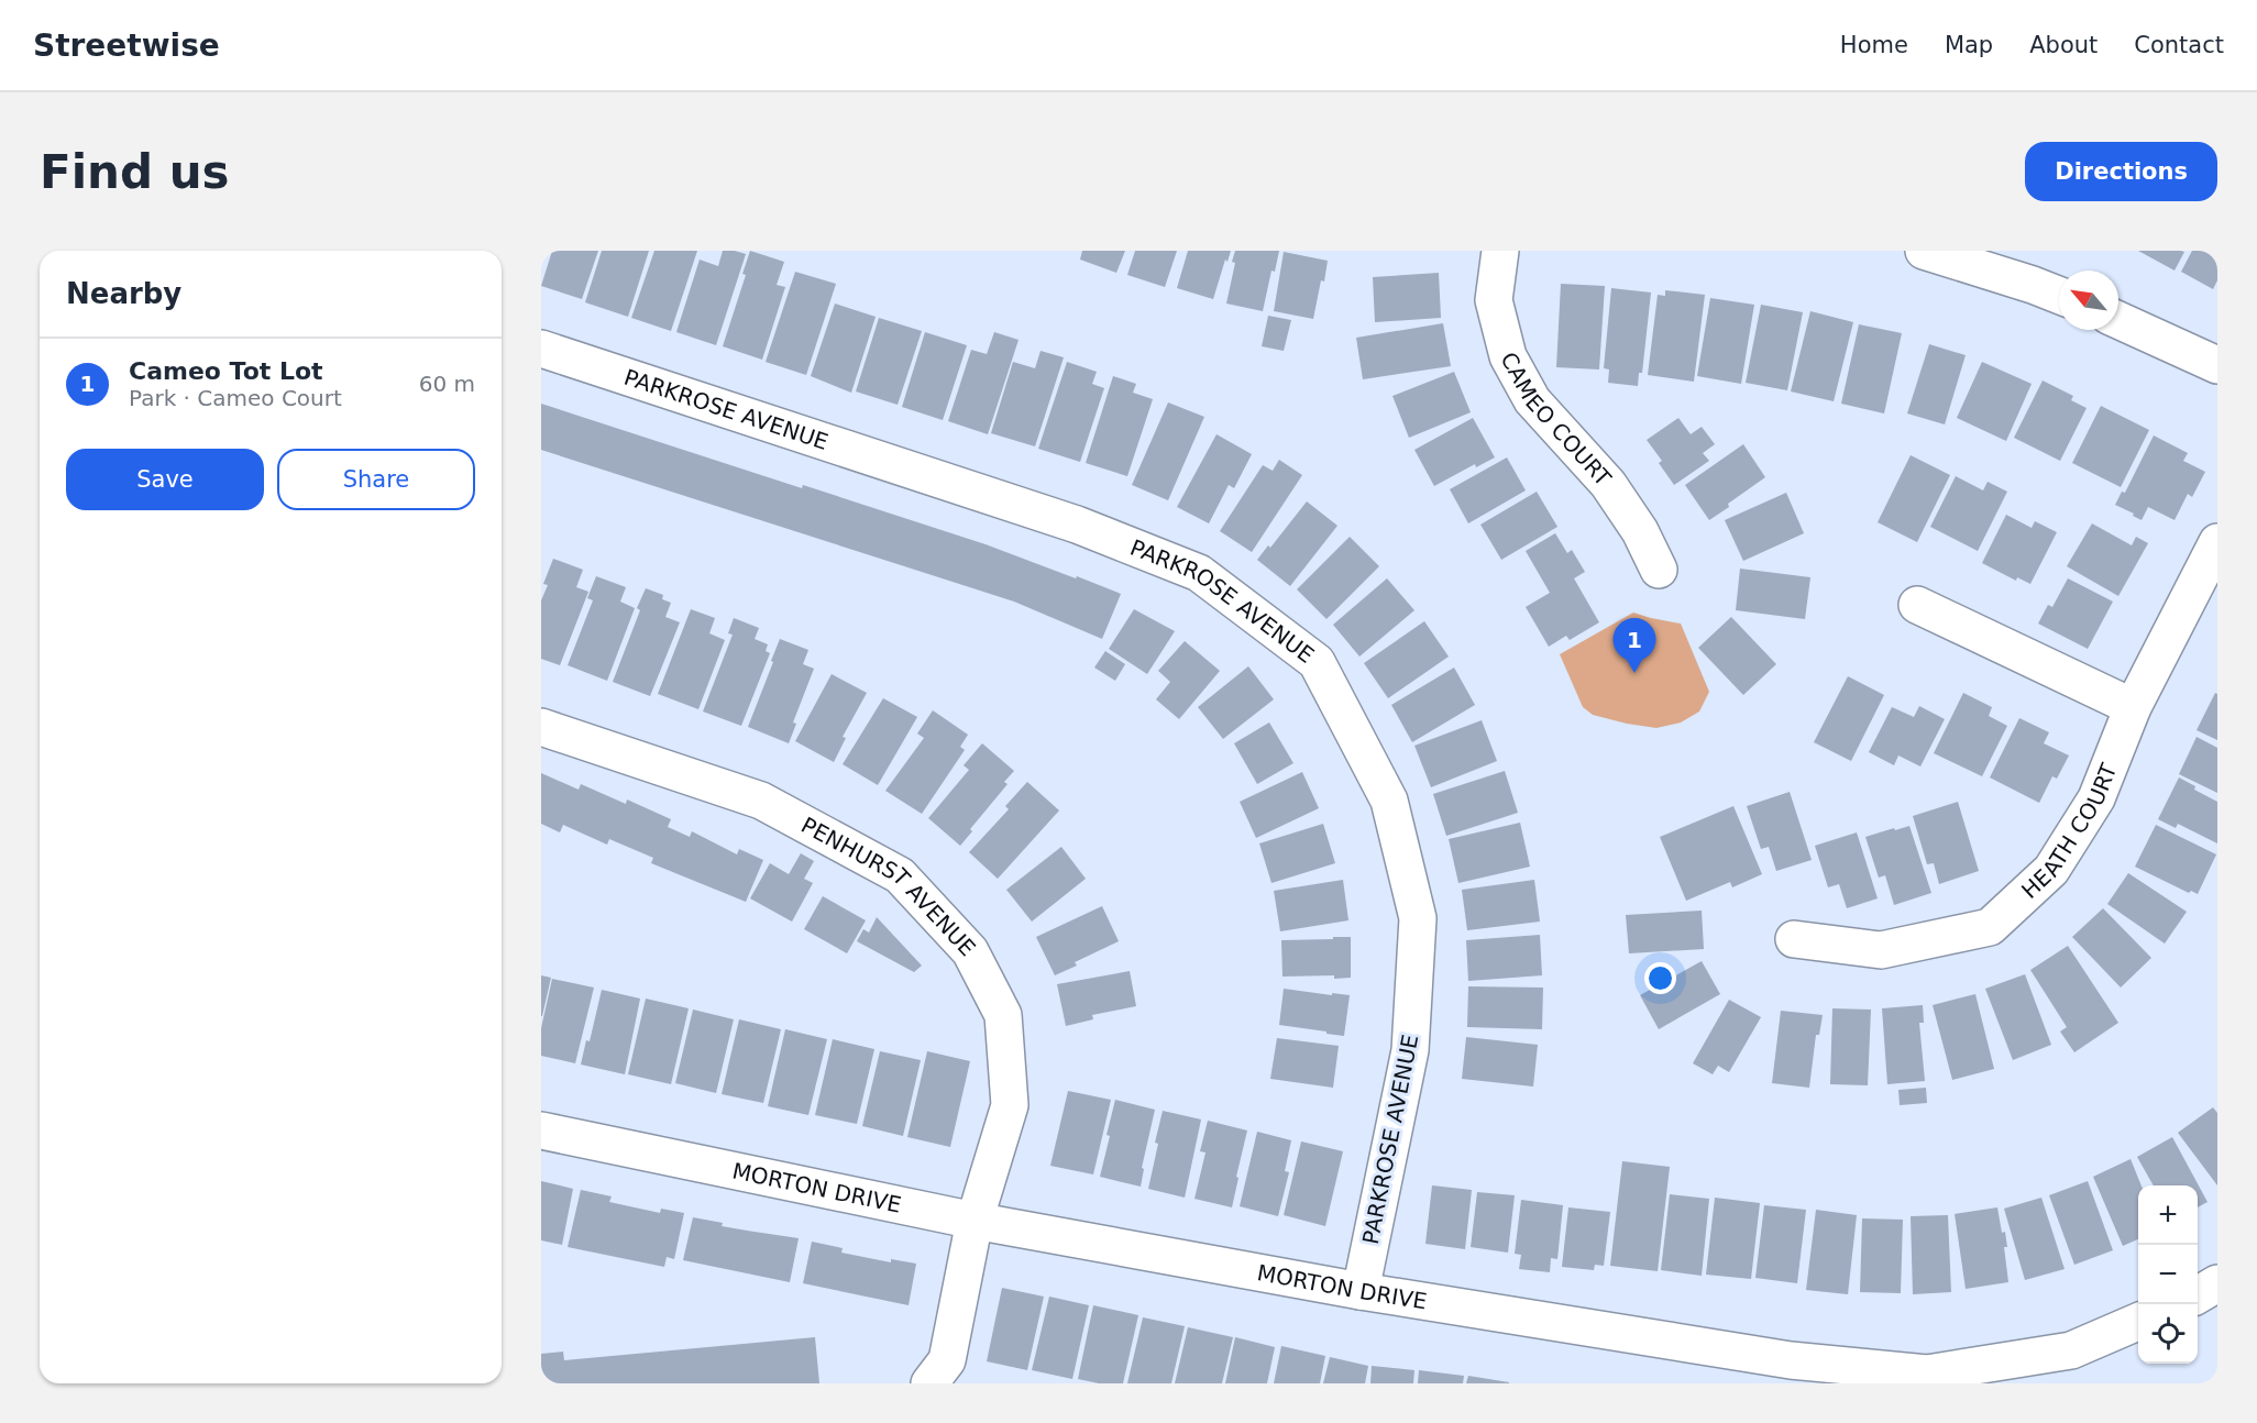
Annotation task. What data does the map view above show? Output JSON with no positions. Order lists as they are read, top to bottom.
{
  "streets": {
    "street": [
      "PARKROSE AVENUE",
      "CAMEO COURT",
      "HEATH COURT",
      "PENHURST AVENUE",
      "MORTON DRIVE"
    ]
  },
  "crossings": [
    ["PARKROSE AVENUE", "MORTON DRIVE"],
    ["PENHURST AVENUE", "MORTON DRIVE"]
  ],
  "north": "top left",
  "page": {
    "header": "Streetwise",
    "nav": [
      "Home",
      "Map",
      "About",
      "Contact"
    ],
    "buttons": [
      "Directions",
      ["Save", "Share"]
    ],
    "title": "Find us",
    "heading": "Nearby",
    "list": [
      {
        "mark": "1",
        "name": "Cameo Tot Lot",
        "note": "Park · Cameo Court",
        "value": "60 m"
      }
    ],
    "pins": "1",
    "map_buttons": ["+", "−"]
  }
}
